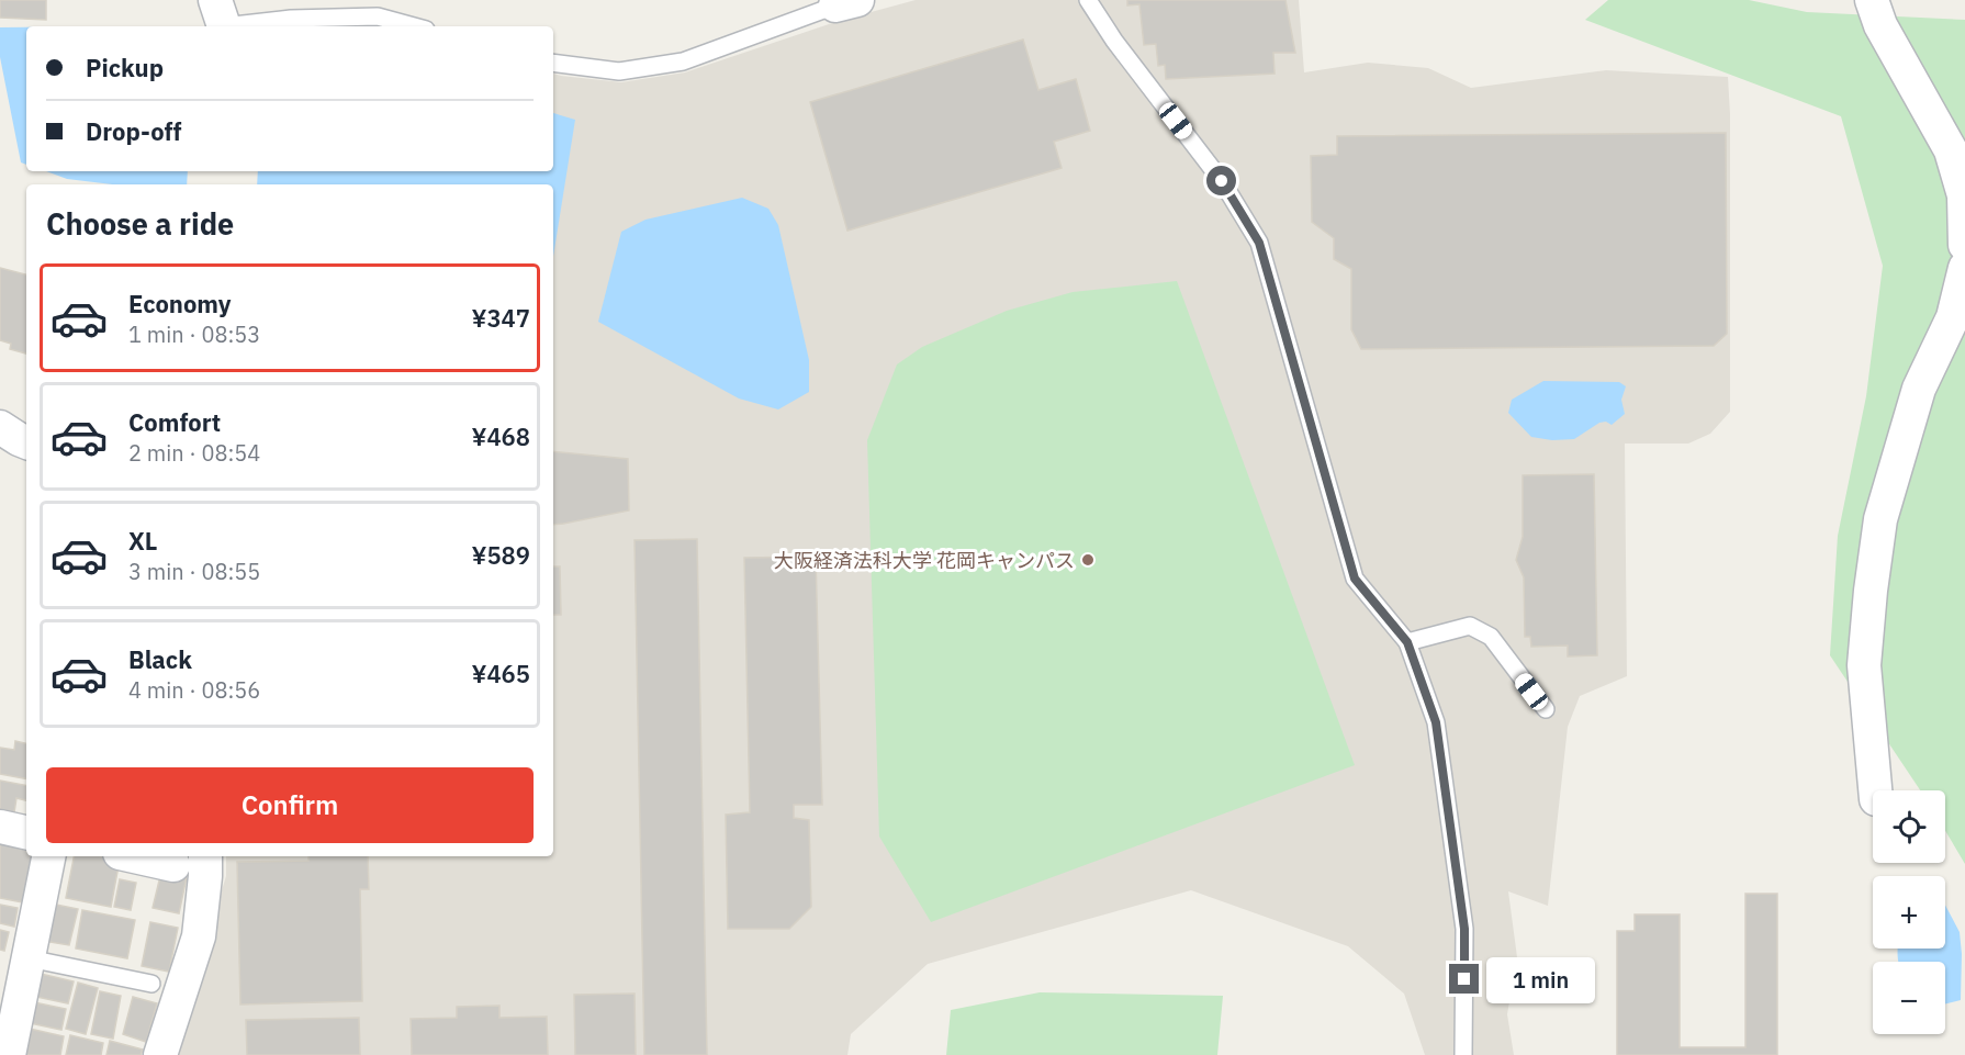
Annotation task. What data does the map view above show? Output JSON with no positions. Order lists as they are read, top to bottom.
{
  "places": ["大阪経済法科大学 花岡キャンパス"],
  "page": {
    "banner": ["Pickup", "Drop-off"],
    "heading": "Choose a ride",
    "list": [
      {
        "name": "Economy",
        "note": "1 min · 08:53",
        "value": "¥347"
      },
      {
        "name": "Comfort",
        "note": "2 min · 08:54",
        "value": "¥468"
      },
      {
        "name": "XL",
        "note": "3 min · 08:55",
        "value": "¥589"
      },
      {
        "name": "Black",
        "note": "4 min · 08:56",
        "value": "¥465"
      }
    ],
    "buttons": "Confirm",
    "map_buttons": ["+", "−"],
    "bubble": "1 min"
  }
}
